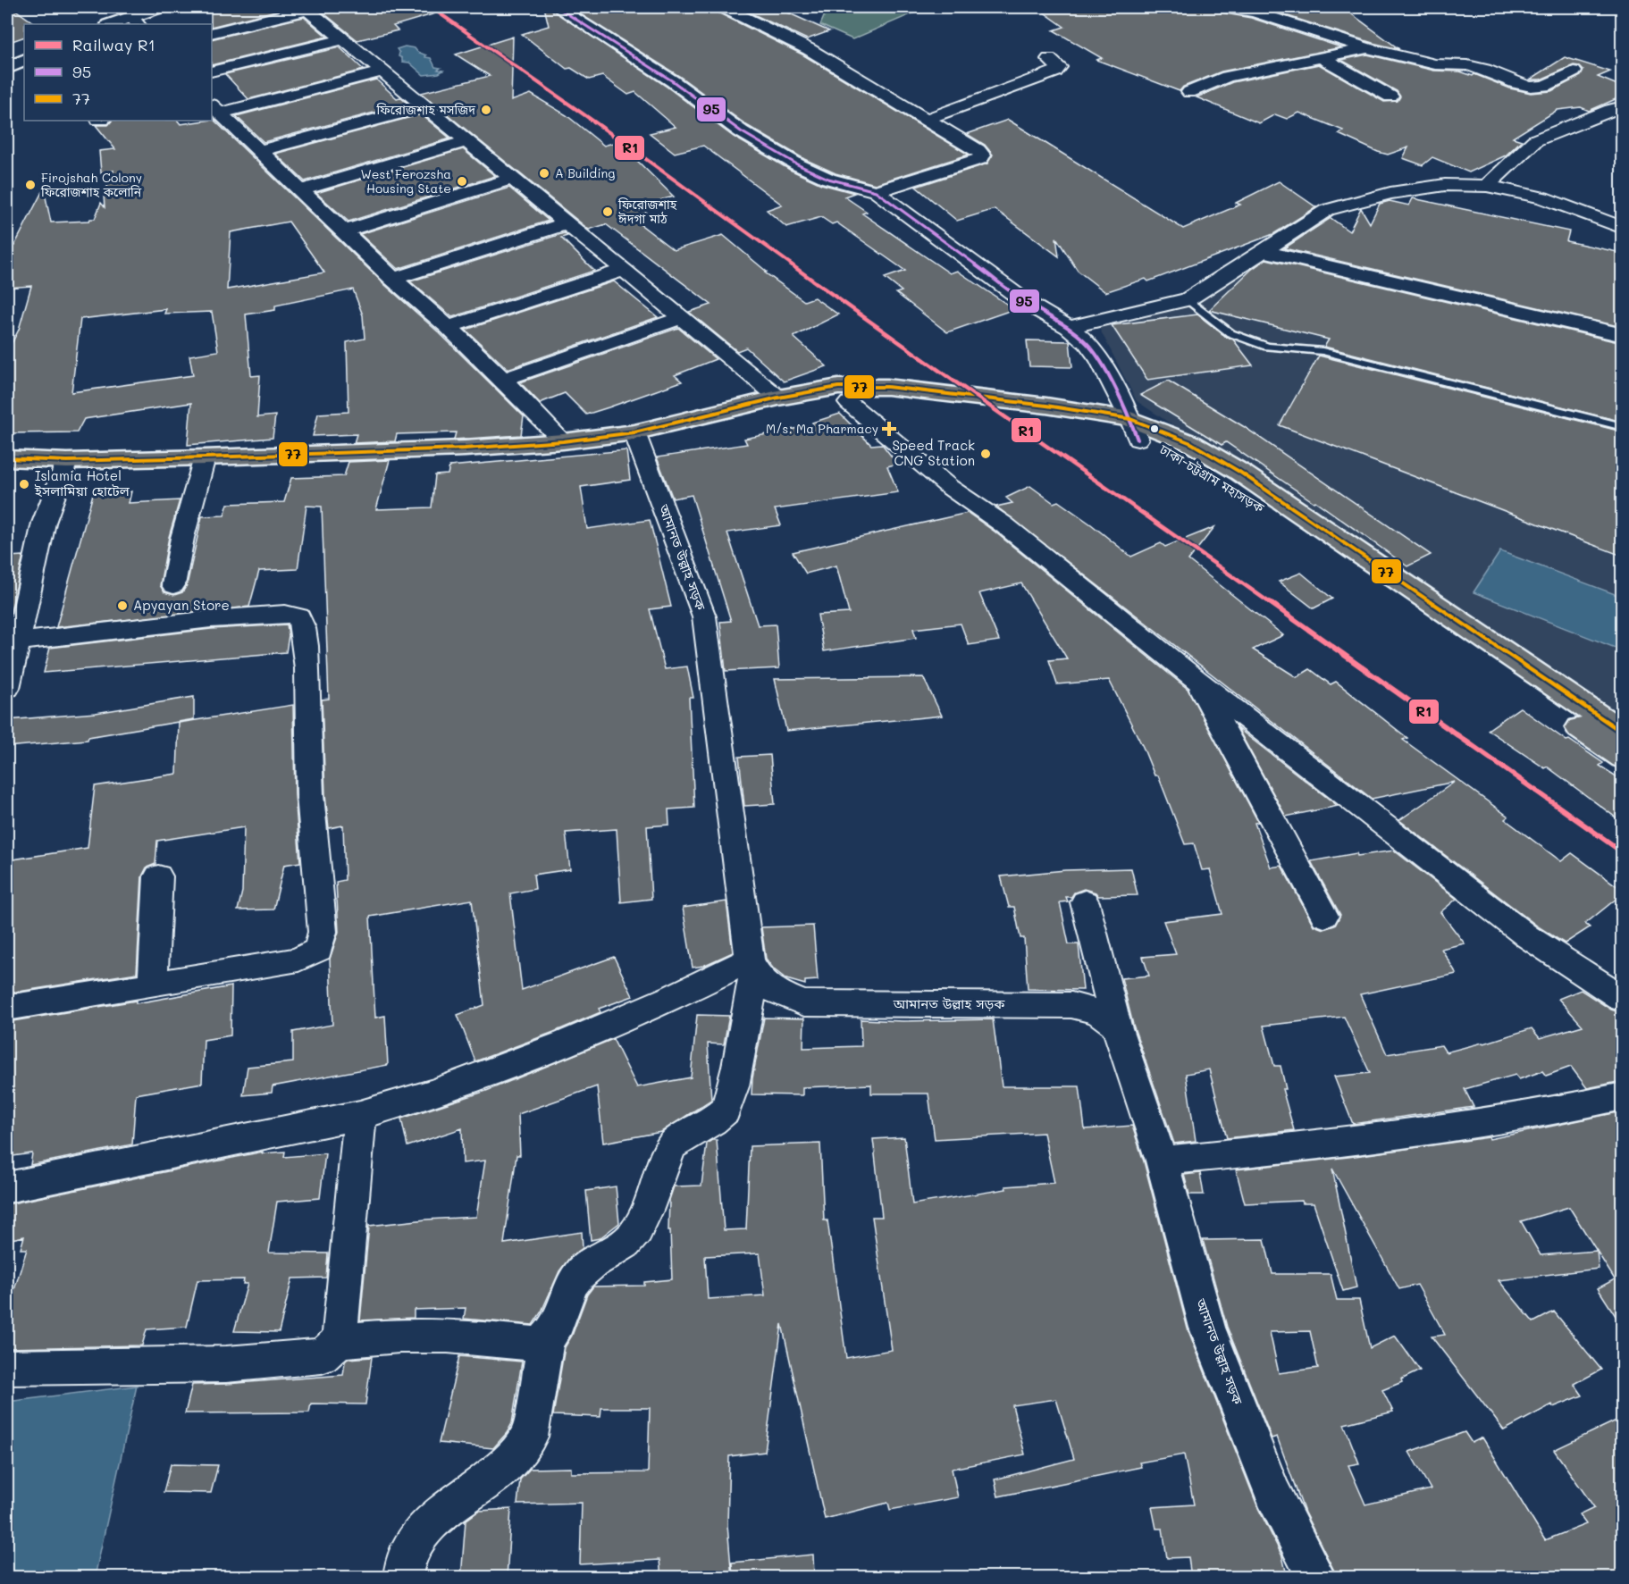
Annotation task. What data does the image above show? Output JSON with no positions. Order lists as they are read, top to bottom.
{
  "streets": {
    "highway": ["ঢাকা-চট্টগ্রাম মহাসড়ক"],
    "street": ["আমানত উল্লাহ সড়ক"]
  },
  "crossings": [
    ["ঢাকা-চট্টগ্রাম মহাসড়ক", "আমানত উল্লাহ সড়ক"]
  ],
  "places": {
    "other": [
      "ফিরোজশাহ মসজিদ",
      "A Building",
      "West Ferozsha Housing State",
      "Firojshah Colony ফিরোজশাহ কলোনি",
      "ফিরোজশাহ ঈদগা মাঠ",
      "Speed Track CNG Station",
      "Islamia Hotel ইসলামিয়া হোটেল",
      "Apyayan Store"
    ],
    "health": ["M/s. Ma Pharmacy"]
  },
  "lines": ["rail line R1", "transit line 95", "transit line 77"],
  "legend": ["Railway R1", "95", "77"]
}
